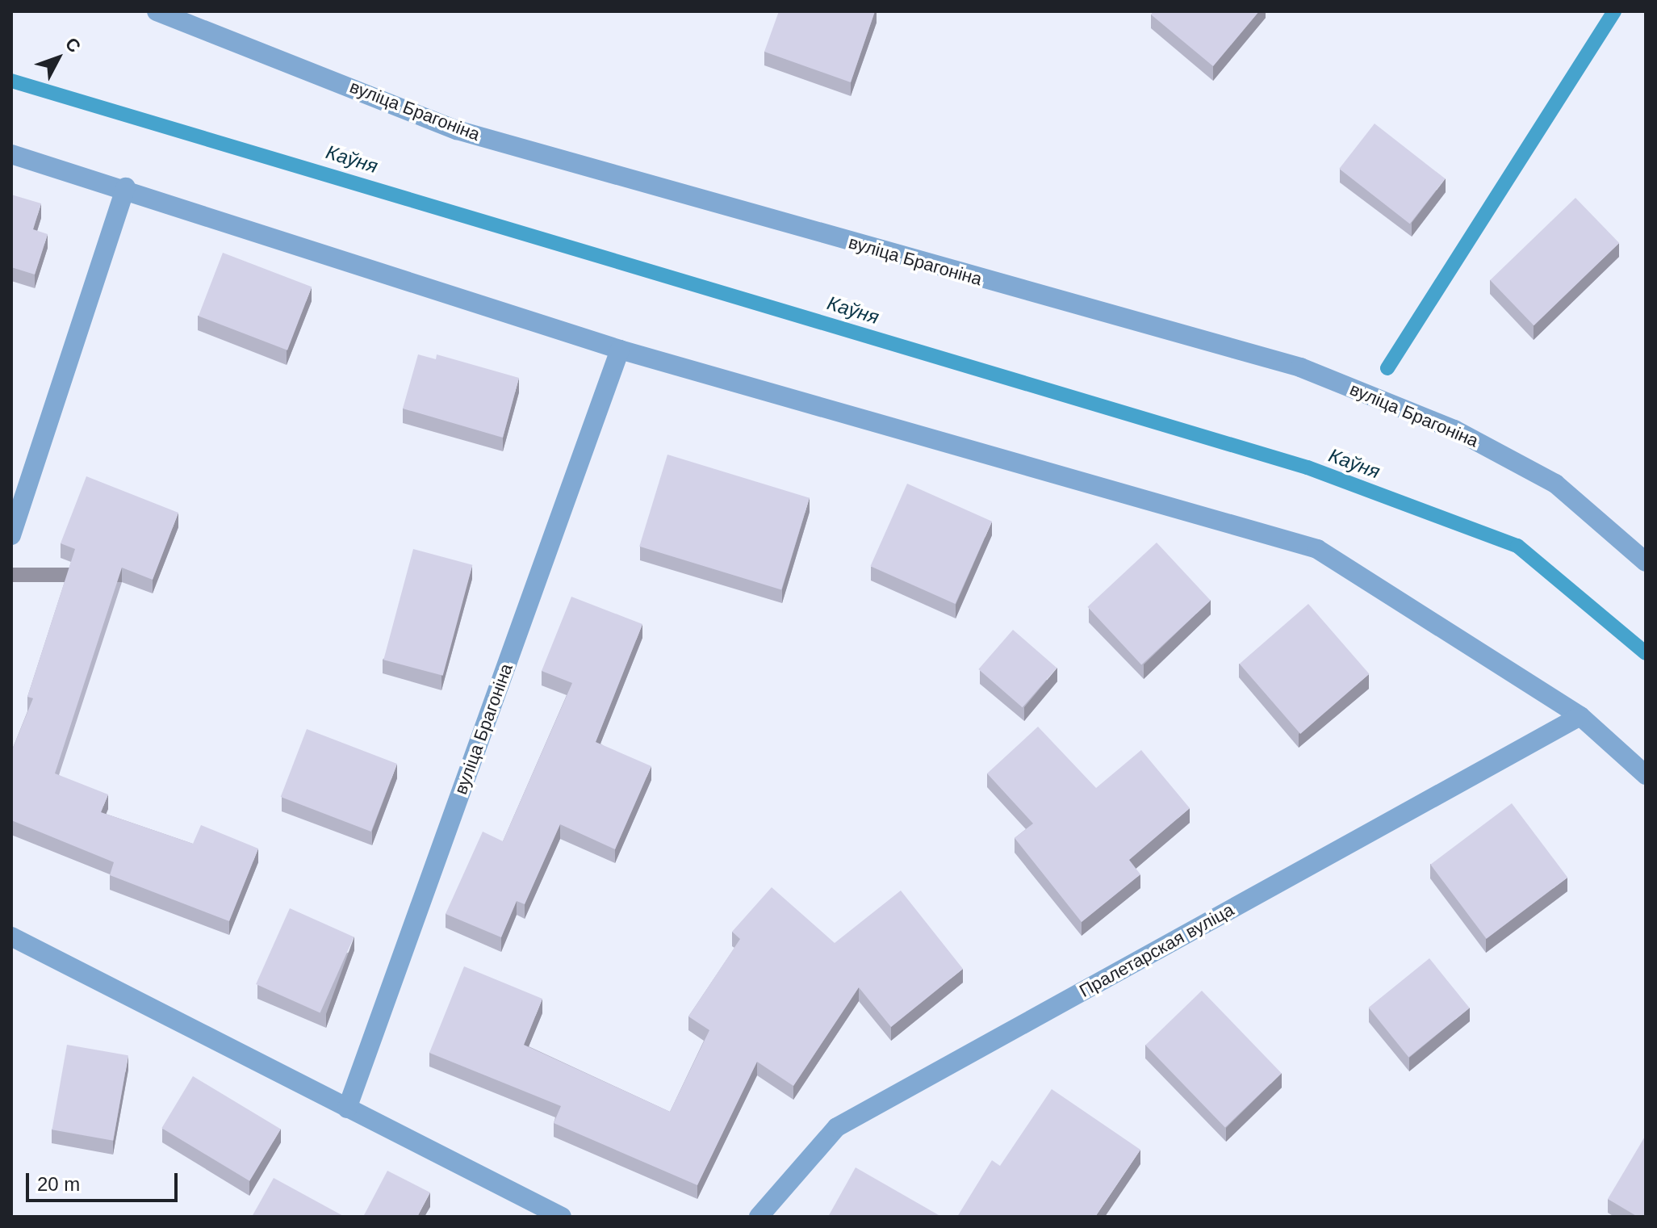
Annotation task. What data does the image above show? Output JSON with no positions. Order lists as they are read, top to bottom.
{
  "streets": {
    "street": ["вуліца Брагоніна", "Пралетарская вуліца"]
  },
  "water": ["Каўня"],
  "scale_bar": "20 m",
  "north": "top right"
}
